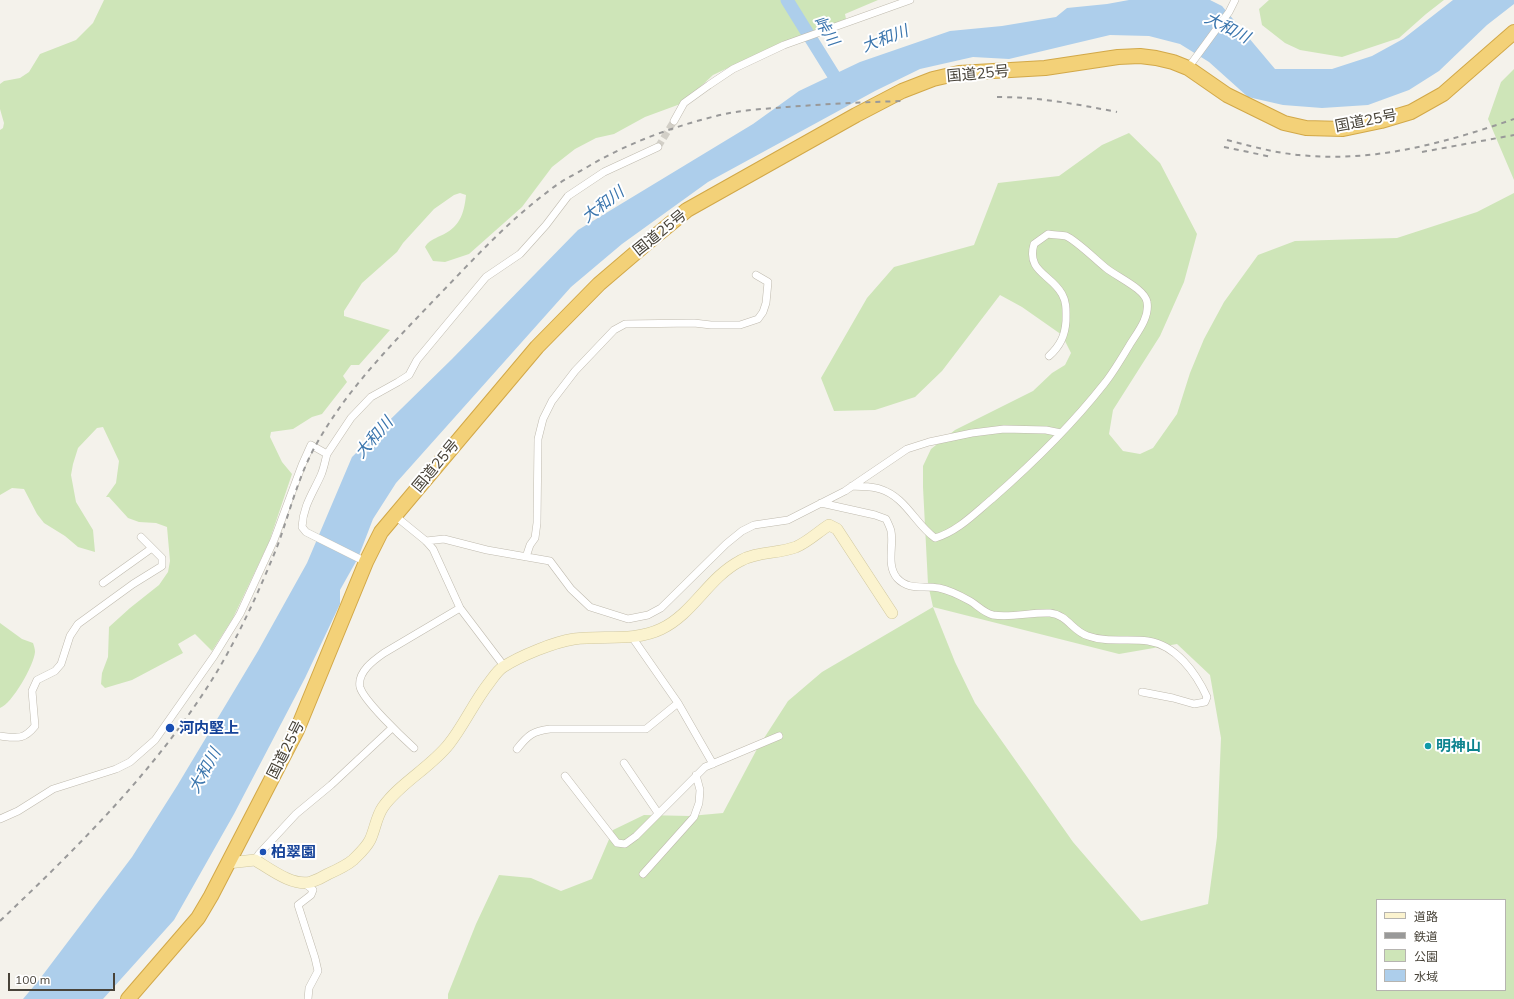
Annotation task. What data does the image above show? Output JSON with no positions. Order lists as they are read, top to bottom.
{
  "streets": {
    "highway": ["国道25号"]
  },
  "water": ["大和川", "峠川"],
  "places": ["河内堅上", "明神山", "柏翠園"],
  "legend": [
    "道路",
    "鉄道",
    "公園",
    "水域"
  ],
  "scale_bar": "100 m"
}
